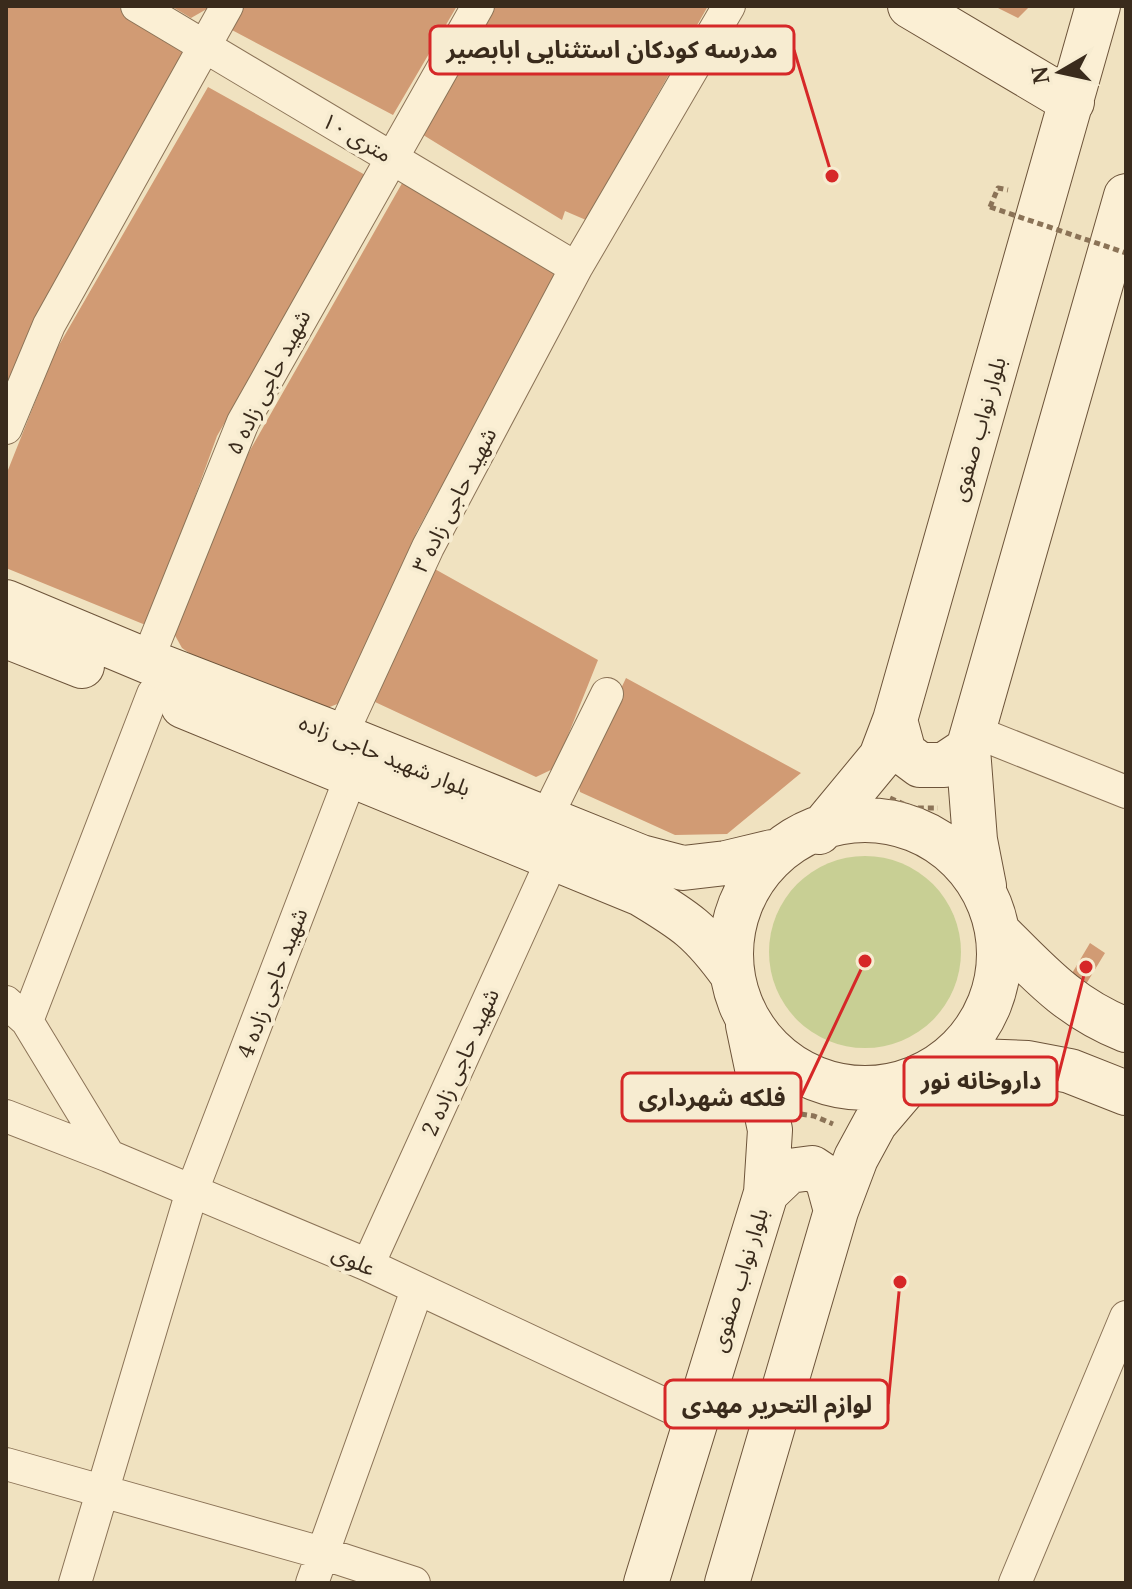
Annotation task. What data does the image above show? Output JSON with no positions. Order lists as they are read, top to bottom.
{
  "streets": {
    "main road": ["بلوار نواب صفوی", "بلوار شهید حاجی زاده"],
    "street": [
      "۱۰ متری",
      "شهید حاجی زاده ۵",
      "شهید حاجی زاده ۳",
      "شهید حاجی زاده 4",
      "شهید حاجی زاده 2",
      "علوی"
    ]
  },
  "crossings": [
    ["۱۰ متری", "شهید حاجی زاده ۵"],
    ["۱۰ متری", "شهید حاجی زاده ۳"],
    ["شهید حاجی زاده ۵", "بلوار شهید حاجی زاده"],
    ["بلوار نواب صفوی", "بلوار شهید حاجی زاده"],
    ["بلوار نواب صفوی", "علوی"],
    ["شهید حاجی زاده ۳", "بلوار شهید حاجی زاده"],
    ["شهید حاجی زاده ۳", "شهید حاجی زاده 4"],
    ["بلوار شهید حاجی زاده", "شهید حاجی زاده 4"],
    ["بلوار شهید حاجی زاده", "شهید حاجی زاده 2"],
    ["شهید حاجی زاده 4", "علوی"],
    ["شهید حاجی زاده 2", "علوی"]
  ],
  "places": [
    "مدرسه کودکان استثنایی ابابصیر",
    "فلکه شهرداری",
    "داروخانه نور",
    "لوازم التحریر مهدی"
  ],
  "north": "left"
}
